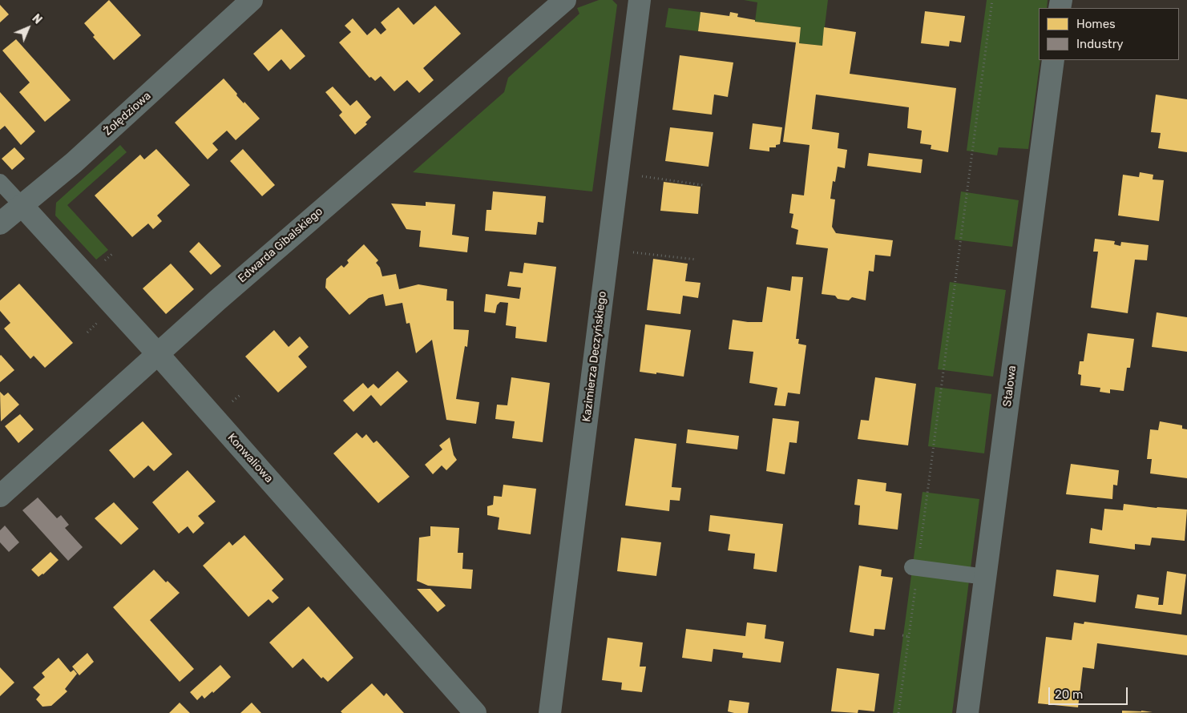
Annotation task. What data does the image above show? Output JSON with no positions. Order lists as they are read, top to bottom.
{
  "streets": {
    "street": [
      "Żołędziowa",
      "Edwarda Gibalskiego",
      "Kazimierza Deczyńskiego",
      "Stalowa",
      "Konwaliowa"
    ]
  },
  "crossings": [
    ["Żołędziowa", "Konwaliowa"],
    ["Edwarda Gibalskiego", "Konwaliowa"]
  ],
  "legend": ["Homes", "Industry"],
  "scale_bar": "20 m",
  "north": "top right"
}
